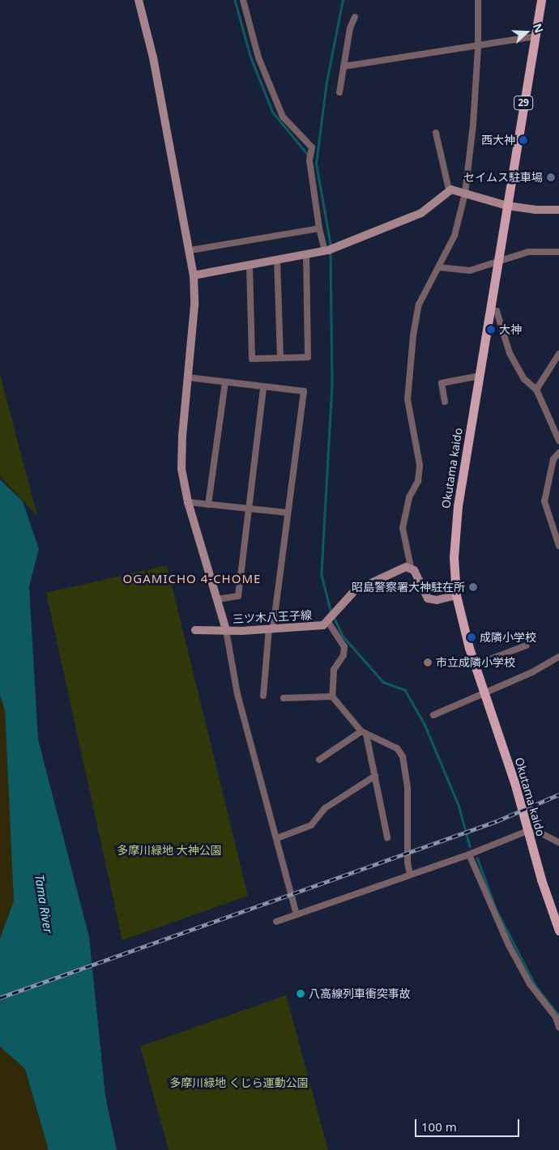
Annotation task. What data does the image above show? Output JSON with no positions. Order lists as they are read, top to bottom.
{
  "streets": {
    "main road": ["29", "Okutama kaido"],
    "street": ["三ツ木八王子線"]
  },
  "districts": ["OGAMICHO 4-CHOME"],
  "water": ["Tama River"],
  "parks": ["多摩川緑地 大神公園", "多摩川緑地 くじら運動公園"],
  "places": [
    "西大神",
    "セイムス駐車場",
    "大神",
    "昭島警察署大神駐在所",
    "成隣小学校",
    "市立成隣小学校",
    "八高線列車衝突事故"
  ],
  "scale_bar": "100 m",
  "north": "right"
}
